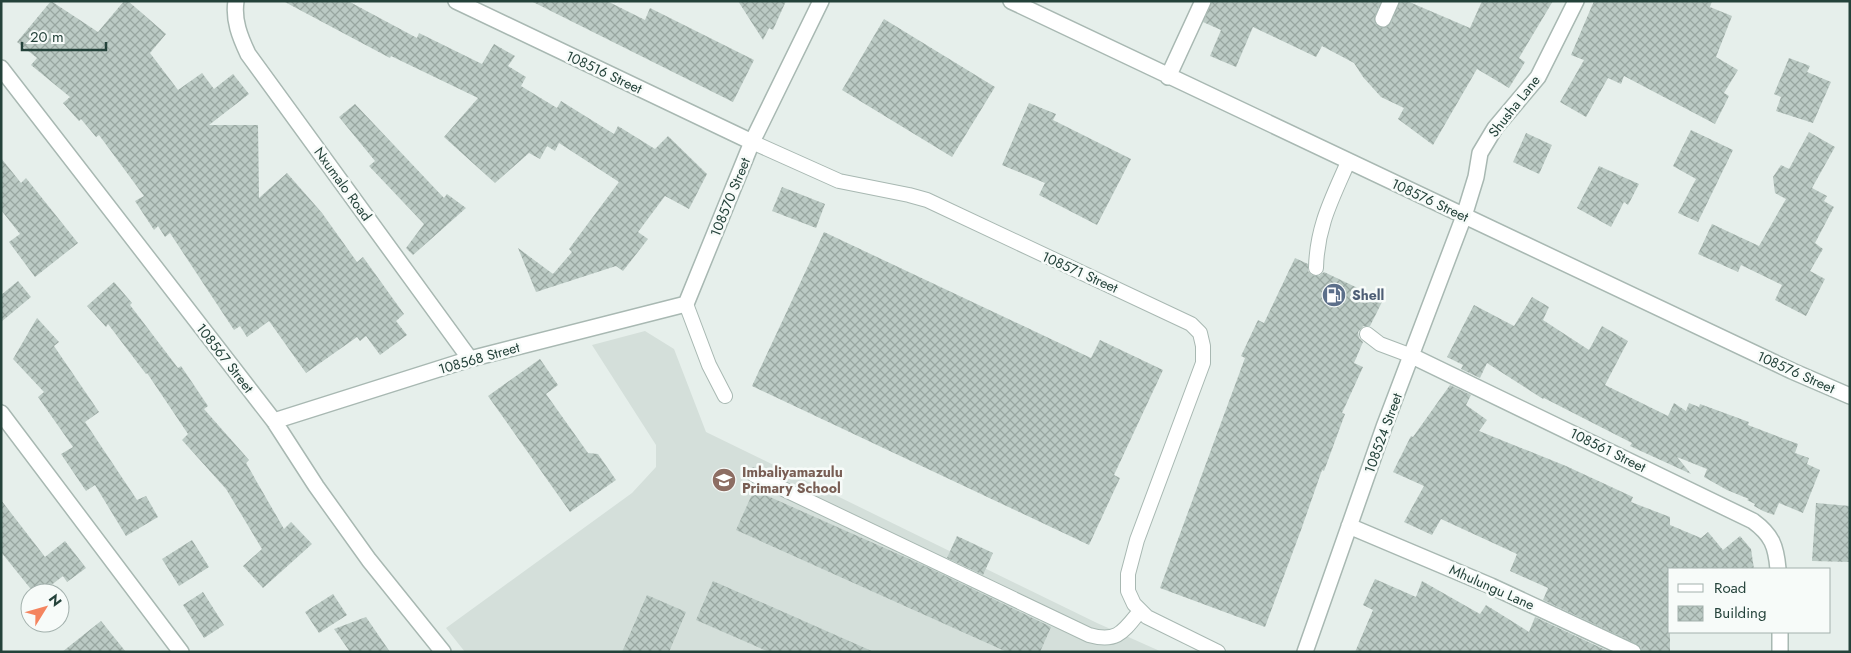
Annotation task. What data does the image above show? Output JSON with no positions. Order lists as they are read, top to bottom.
{
  "streets": {
    "street": [
      "108516 Street",
      "Shusha Lane",
      "Nxumalo Road",
      "108570 Street",
      "108576 Street",
      "108567 Street",
      "108568 Street",
      "108524 Street",
      "108561 Street",
      "Mhulungu Lane"
    ],
    "lane": ["108571 Street"]
  },
  "crossings": [
    ["108516 Street", "108570 Street"],
    ["108516 Street", "108571 Street"],
    ["Shusha Lane", "108576 Street"],
    ["Shusha Lane", "108524 Street"],
    ["Nxumalo Road", "108568 Street"],
    ["108570 Street", "108571 Street"],
    ["108570 Street", "108568 Street"],
    ["108576 Street", "108524 Street"],
    ["108567 Street", "108568 Street"],
    ["108524 Street", "108561 Street"],
    ["108524 Street", "Mhulungu Lane"]
  ],
  "places": {
    "fuel station": ["Shell"],
    "school or university": ["Imbaliyamazulu Primary School"]
  },
  "legend": ["Road", "Building"],
  "scale_bar": "20 m",
  "north": "top right"
}
